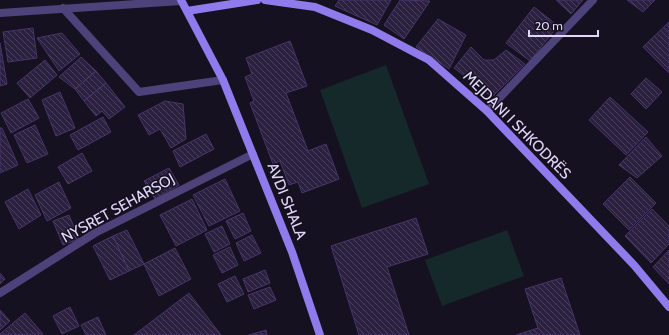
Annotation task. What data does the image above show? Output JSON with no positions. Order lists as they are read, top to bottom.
{
  "streets": {
    "street": ["MEJDANI I SHKODRËS", "AVDI SHALA", "NYSRET SEHARSOJ"]
  },
  "crossings": [
    ["AVDI SHALA", "NYSRET SEHARSOJ"]
  ],
  "scale_bar": "20 m"
}
